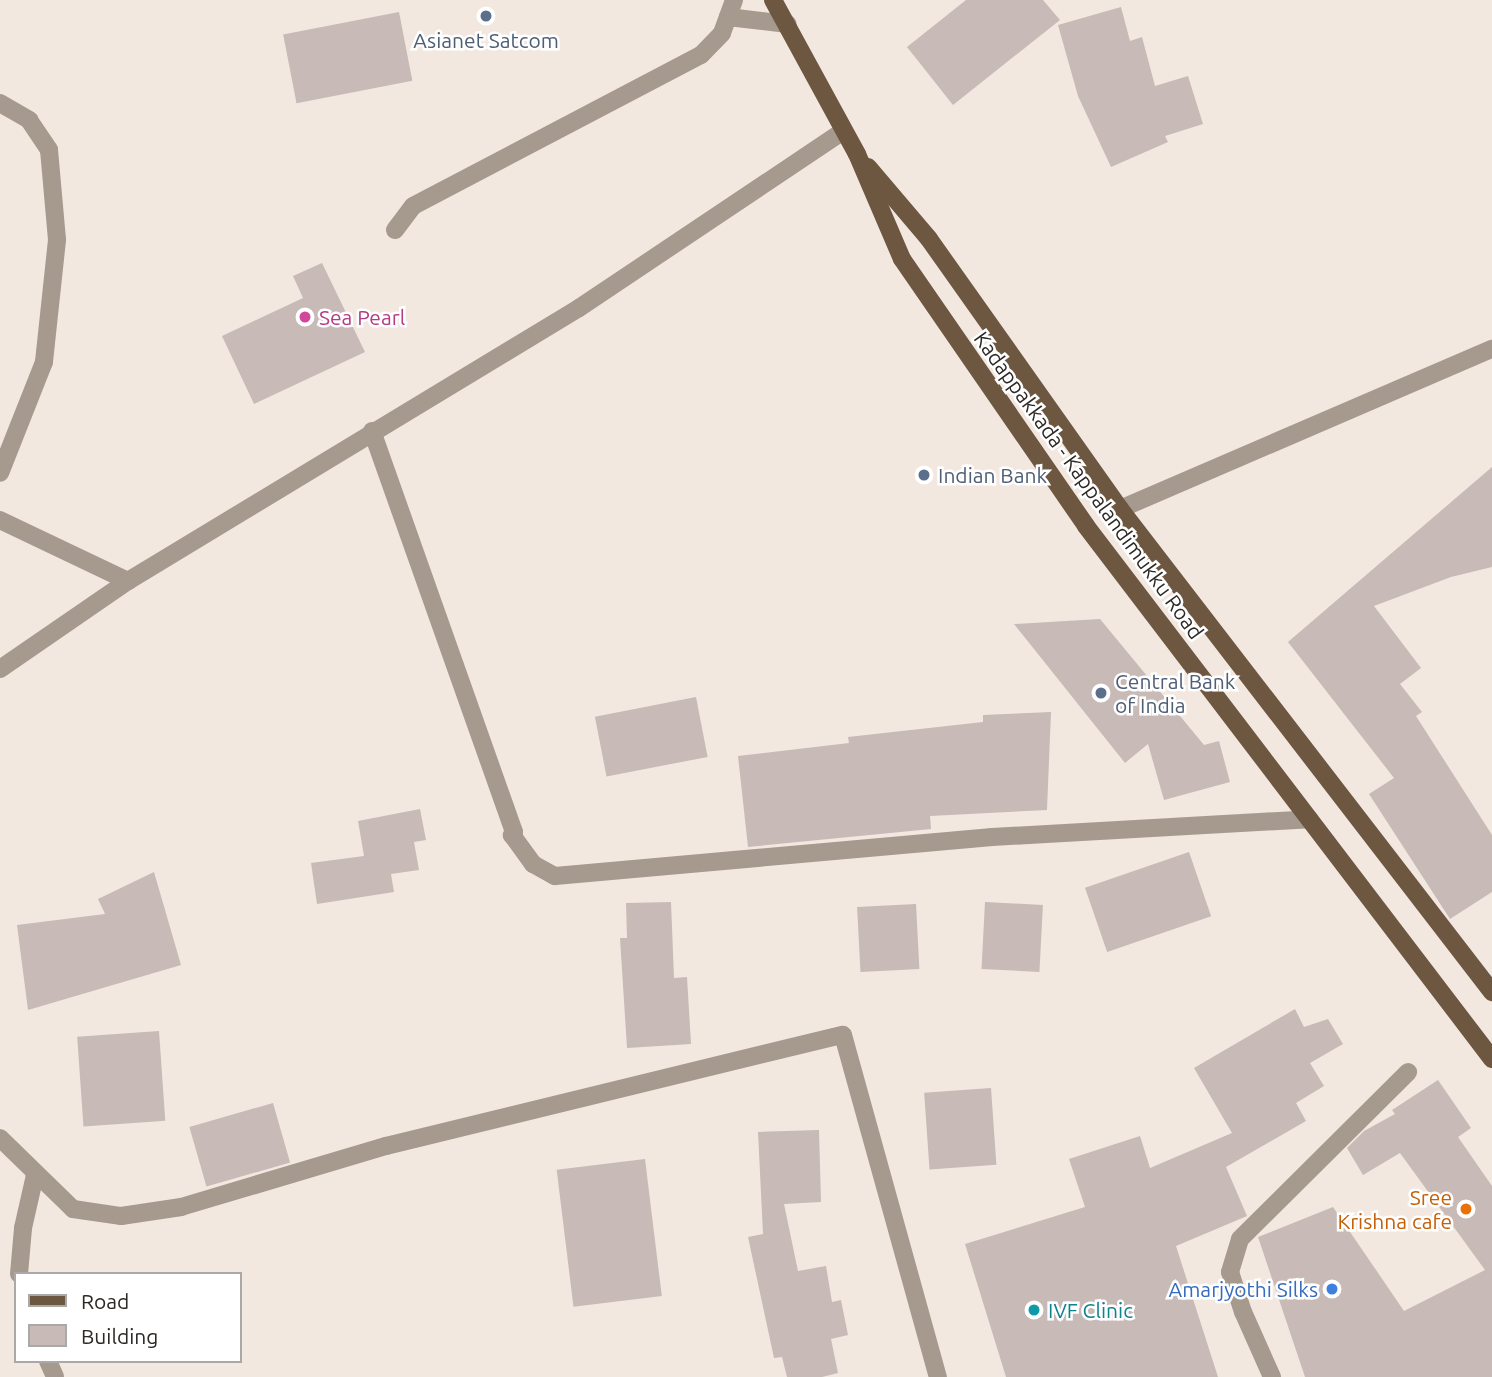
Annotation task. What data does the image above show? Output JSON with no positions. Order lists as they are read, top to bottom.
{
  "streets": {
    "main road": ["Kadappakkada - Kappalandimukku Road"]
  },
  "places": [
    "Asianet Satcom",
    "Sea Pearl",
    "Indian Bank",
    "Central Bank of India",
    "Sree Krishna cafe",
    "Amarjyothi Silks",
    "IVF Clinic"
  ],
  "legend": ["Road", "Building"]
}
